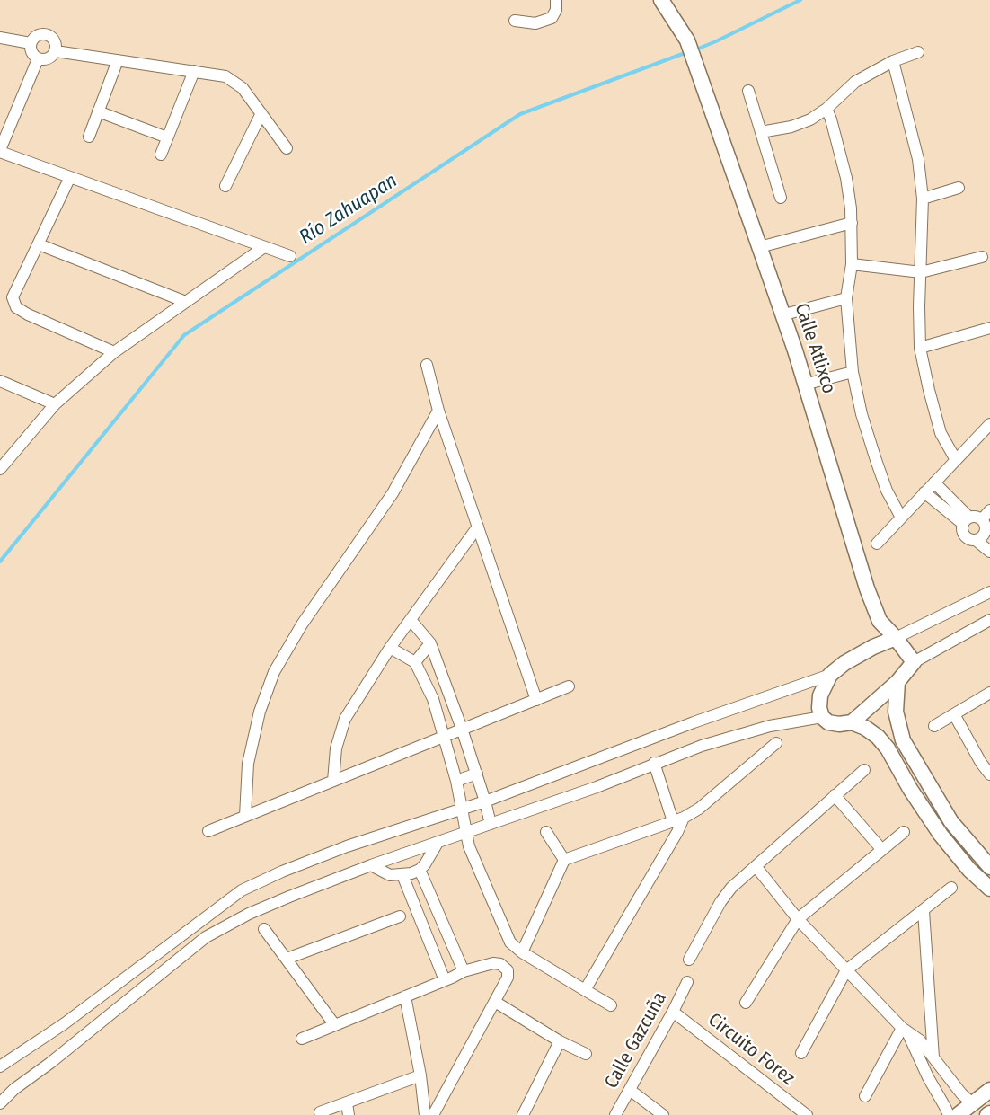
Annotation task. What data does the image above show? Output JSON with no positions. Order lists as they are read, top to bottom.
{
  "streets": {
    "street": ["Calle Atlixco", "Calle Gazcuña", "Circuito Forez"]
  },
  "crossings": [
    ["Calle Gazcuña", "Circuito Forez"]
  ],
  "water": ["Río Zahuapan"]
}
